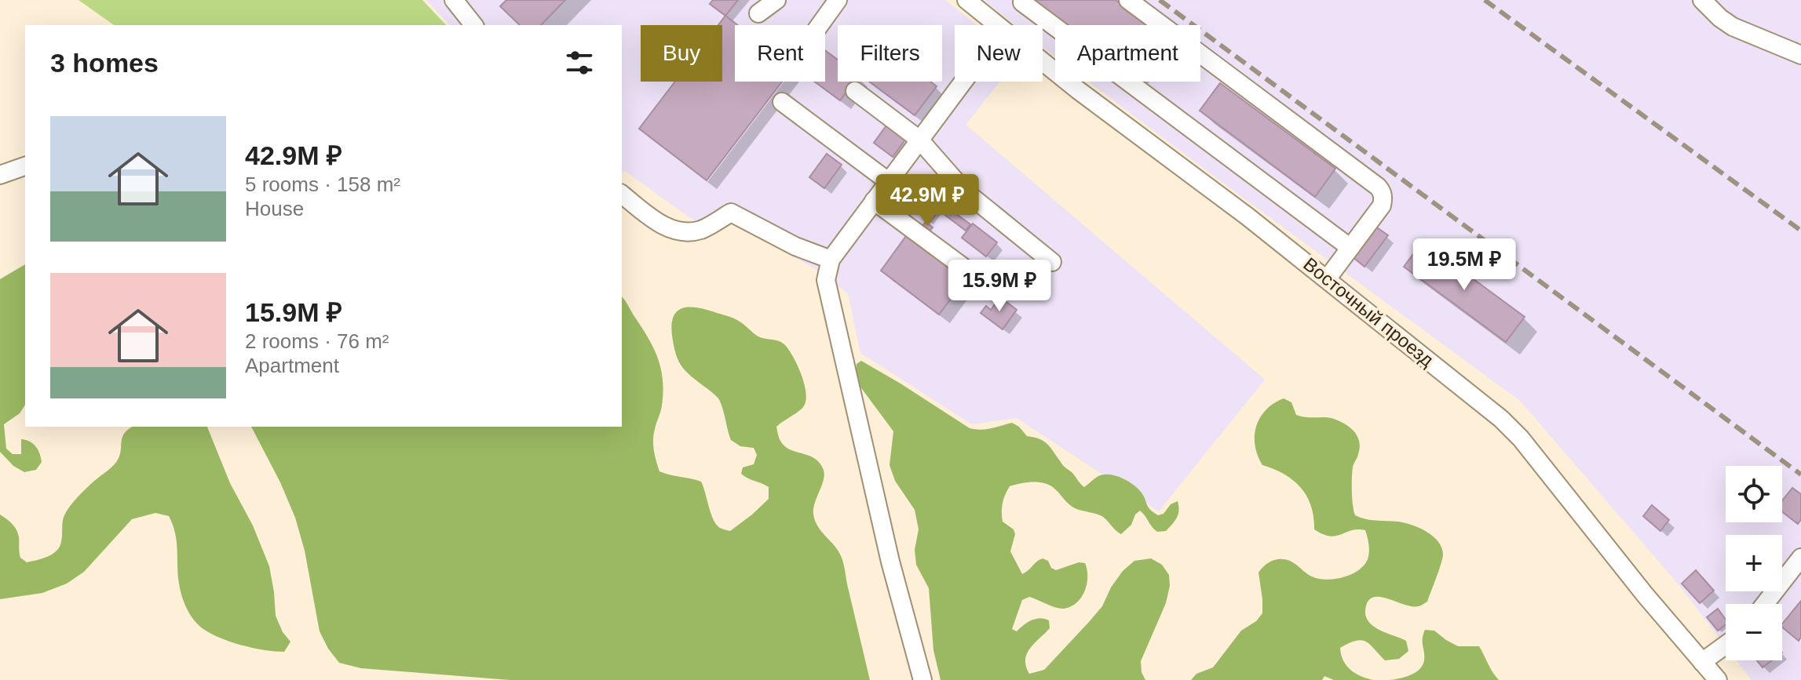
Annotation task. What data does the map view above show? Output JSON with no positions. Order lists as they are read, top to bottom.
{
  "streets": {
    "street": ["Восточный проезд"]
  },
  "page": {
    "chip": [
      "Buy",
      "Rent",
      "Filters",
      "New",
      "Apartment"
    ],
    "heading": "3 homes",
    "list": [
      {
        "name": "42.9M ₽",
        "note": "5 rooms · 158 m² · House"
      },
      {
        "name": "15.9M ₽",
        "note": "2 rooms · 76 m² · Apartment"
      }
    ],
    "price": ["42.9M ₽", "19.5M ₽", "15.9M ₽"],
    "map_buttons": ["+", "−"]
  }
}
